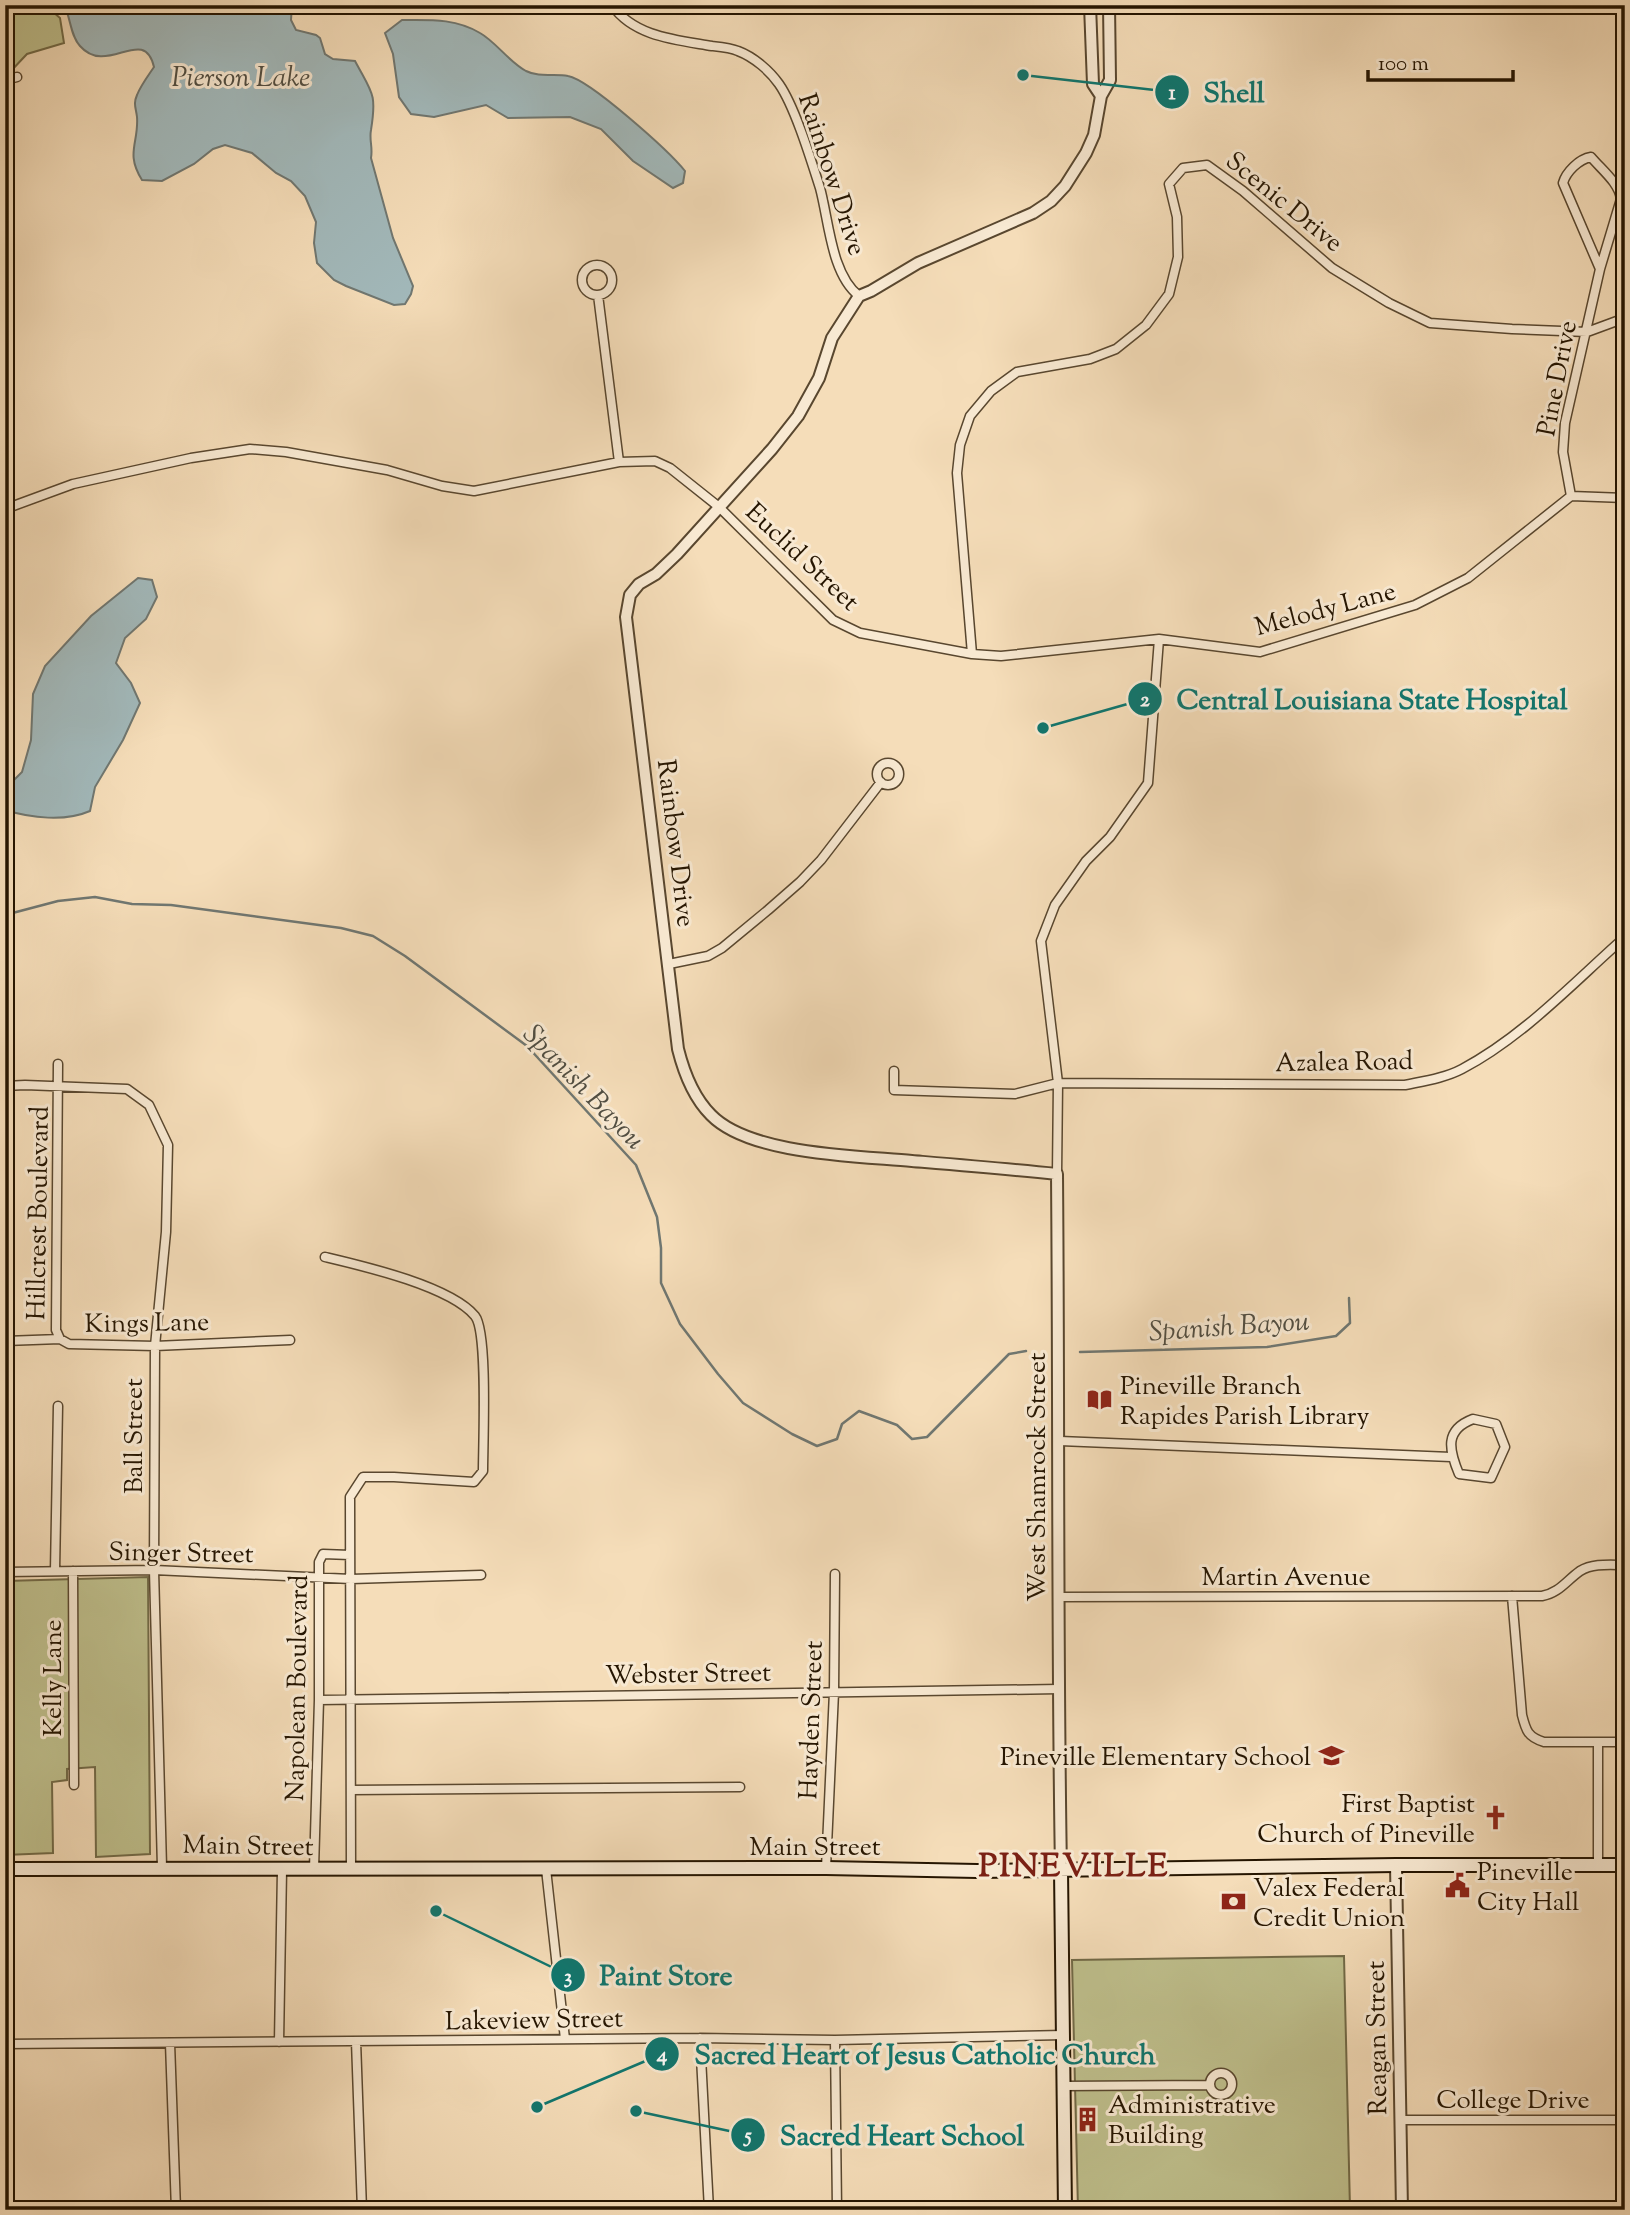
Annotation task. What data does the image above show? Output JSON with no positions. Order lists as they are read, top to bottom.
{
  "streets": {
    "main road": ["Main Street"],
    "street": [
      "Rainbow Drive",
      "Scenic Drive",
      "Pine Drive",
      "Euclid Street",
      "Melody Lane",
      "Azalea Road",
      "Hillcrest Boulevard",
      "Kings Lane",
      "Ball Street",
      "West Shamrock Street",
      "Singer Street",
      "Martin Avenue",
      "Webster Street",
      "Kelly Lane",
      "Napolean Boulevard",
      "Hayden Street",
      "Lakeview Street",
      "Reagan Street",
      "College Drive"
    ]
  },
  "crossings": [
    ["Rainbow Drive", "Euclid Street"],
    ["Rainbow Drive", "West Shamrock Street"],
    ["Scenic Drive", "Pine Drive"],
    ["Scenic Drive", "Euclid Street"],
    ["Scenic Drive", "Melody Lane"],
    ["Pine Drive", "Melody Lane"],
    ["Euclid Street", "Melody Lane"],
    ["Melody Lane", "West Shamrock Street"],
    ["Azalea Road", "West Shamrock Street"],
    ["Hillcrest Boulevard", "Kings Lane"],
    ["Hillcrest Boulevard", "Ball Street"],
    ["Kings Lane", "Ball Street"],
    ["Ball Street", "Singer Street"],
    ["Ball Street", "Main Street"],
    ["West Shamrock Street", "Martin Avenue"],
    ["West Shamrock Street", "Webster Street"],
    ["West Shamrock Street", "Main Street"],
    ["Singer Street", "Kelly Lane"],
    ["Singer Street", "Napolean Boulevard"],
    ["Webster Street", "Napolean Boulevard"],
    ["Webster Street", "Hayden Street"],
    ["Napolean Boulevard", "Main Street"],
    ["Hayden Street", "Main Street"],
    ["Main Street", "Reagan Street"],
    ["Reagan Street", "College Drive"]
  ],
  "districts": ["PINEVILLE"],
  "water": ["Pierson Lake", "Spanish Bayou"],
  "places": {
    "other": [
      "Shell",
      "Central Louisiana State Hospital",
      "Paint Store",
      "Sacred Heart of Jesus Catholic Church",
      "Sacred Heart School"
    ],
    "library": ["Pineville Branch Rapides Parish Library"],
    "school or university": ["Pineville Elementary School"],
    "church": ["First Baptist Church of Pineville"],
    "public building": ["Pineville City Hall"],
    "bank": ["Valex Federal Credit Union"],
    "building": ["Administrative Building"]
  },
  "scale_bar": "100 m"
}
